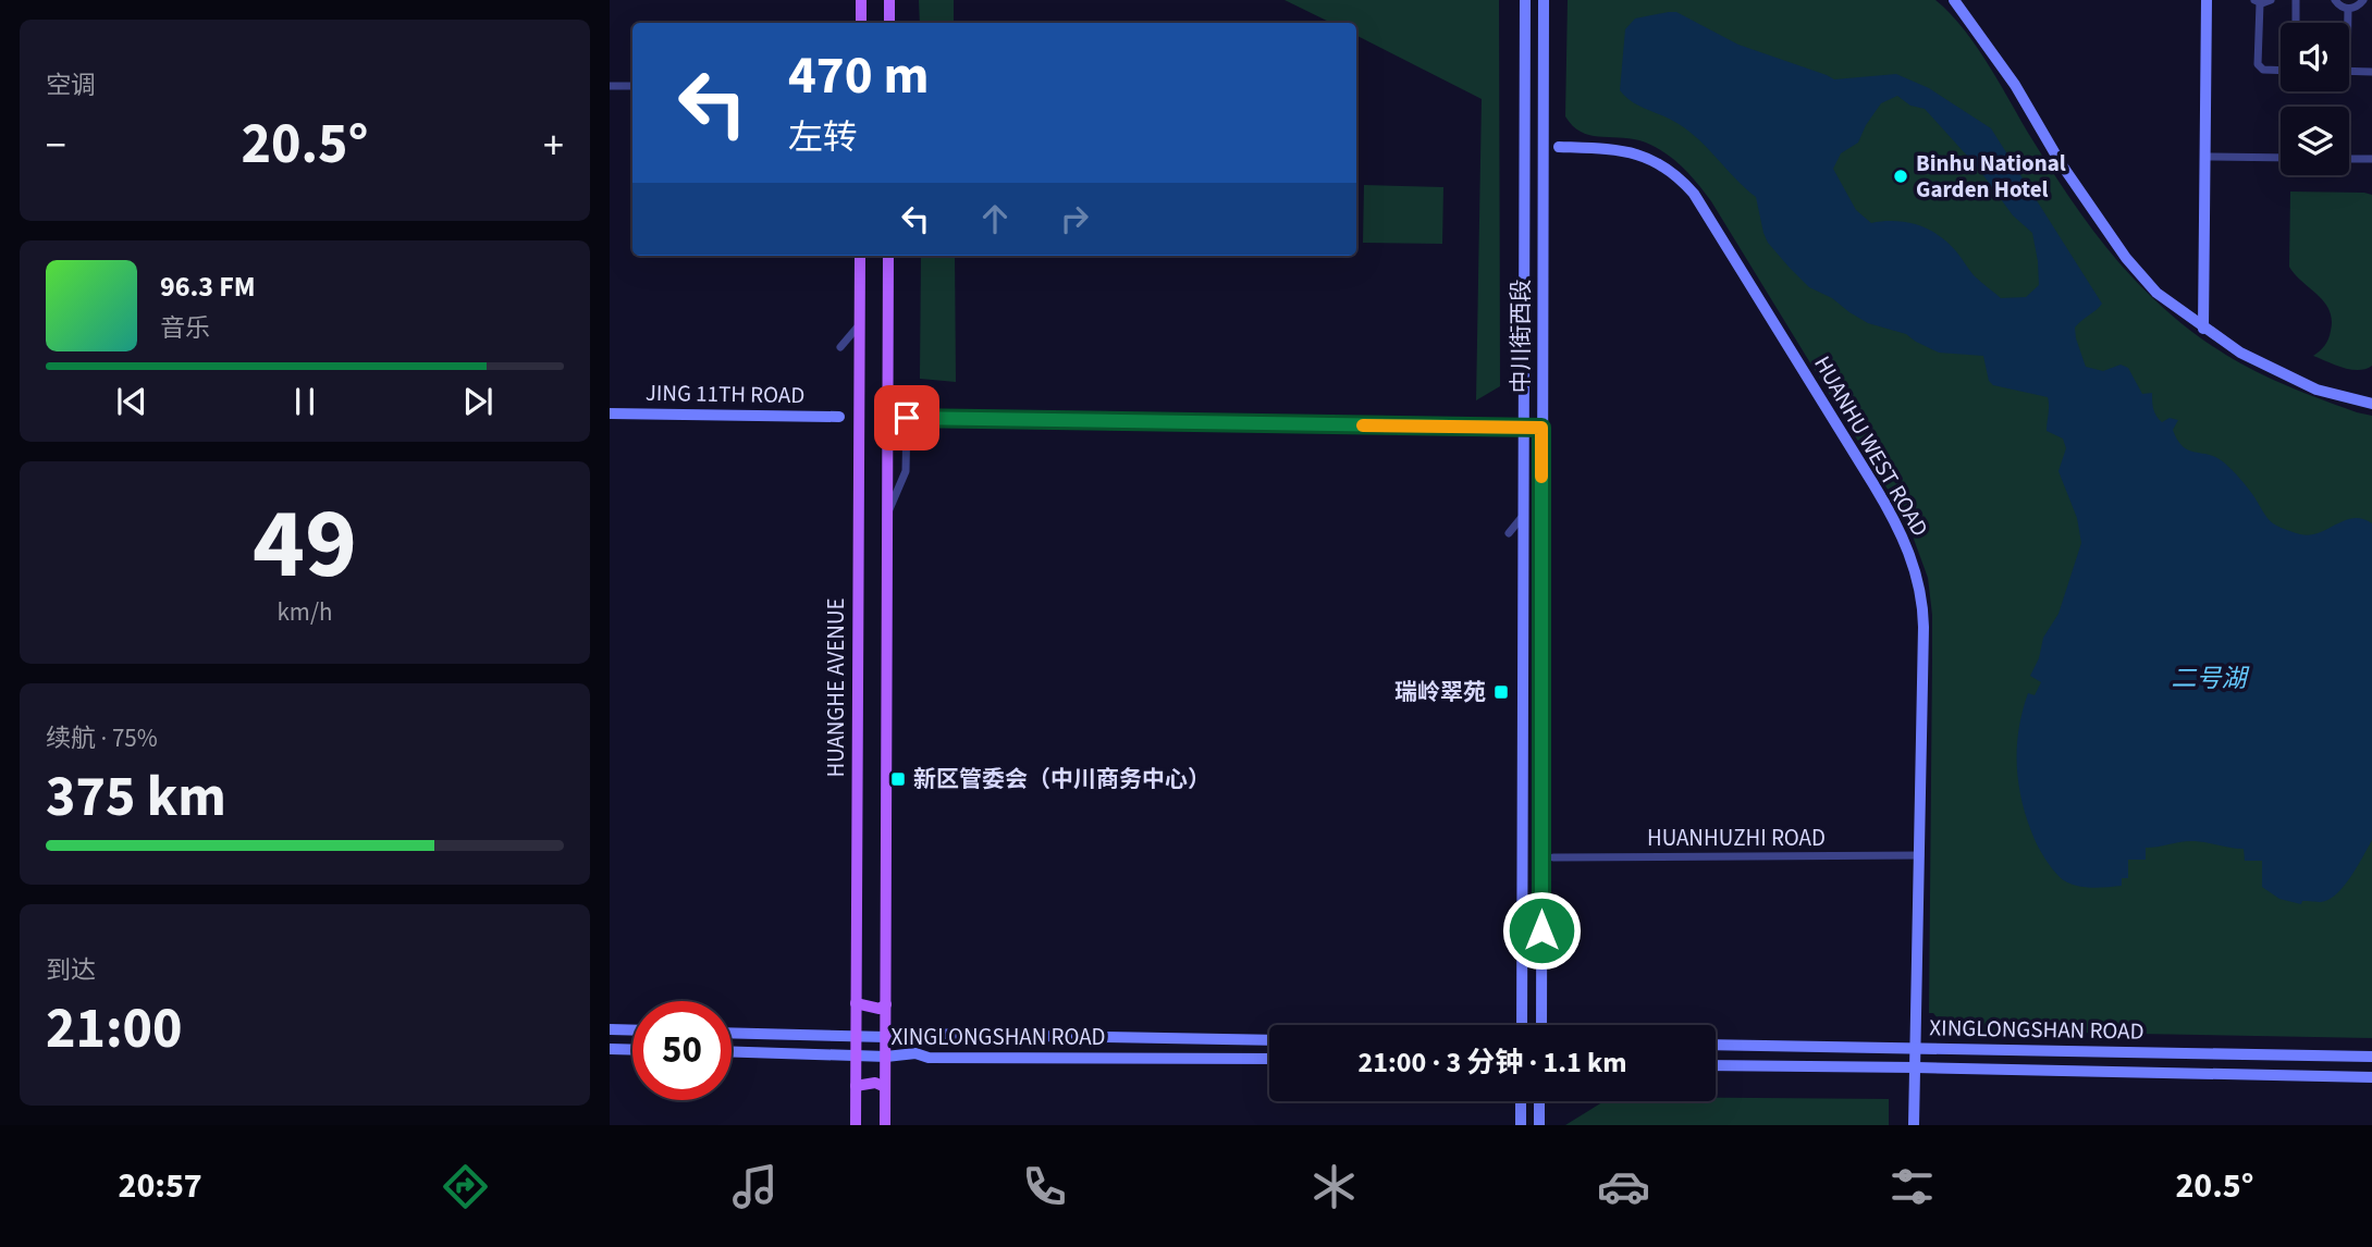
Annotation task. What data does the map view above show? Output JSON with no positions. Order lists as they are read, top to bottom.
{
  "streets": {
    "main road": ["HUANGHE AVENUE"],
    "street": [
      "中川街西段",
      "JING 11TH ROAD",
      "HUANHU WEST ROAD",
      "HUANHUZHI ROAD",
      "XINGLONGSHAN ROAD"
    ]
  },
  "crossings": [
    ["HUANHU WEST ROAD", "HUANHUZHI ROAD"],
    ["HUANHU WEST ROAD", "XINGLONGSHAN ROAD"],
    ["HUANGHE AVENUE", "XINGLONGSHAN ROAD"]
  ],
  "water": ["二号湖"],
  "places": {
    "other": ["Binhu National Garden Hotel"],
    "transit": ["瑞岭翠苑", "新区管委会（中川商务中心）"]
  },
  "page": {
    "tile": [
      "空调",
      ["49", "km/h"],
      ["续航 · 75%", "375 km"],
      ["到达", "21:00"]
    ],
    "turn": ["470 m", "左转"],
    "heat": ["−", "20.5°", "+"],
    "song": ["96.3 FM", "音乐"],
    "limit": "50",
    "trip": "21:00 · 3 分钟 · 1.1 km",
    "tabs": ["20:57", "20.5°"]
  }
}
